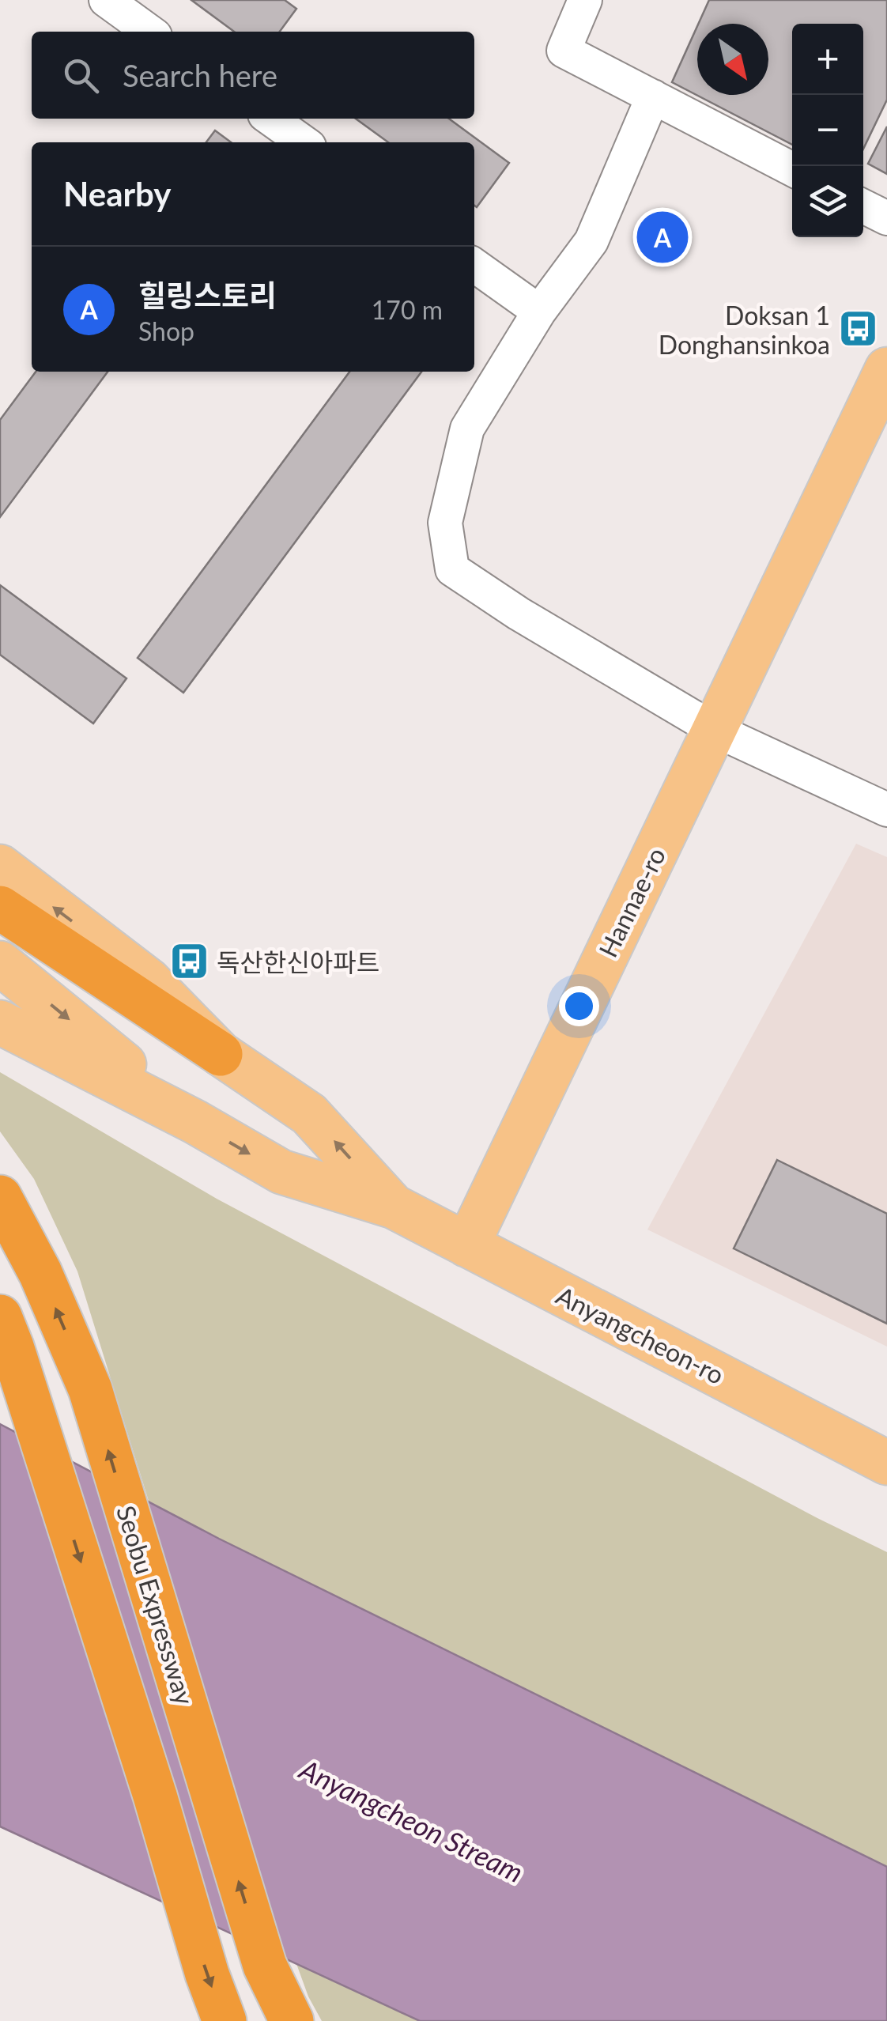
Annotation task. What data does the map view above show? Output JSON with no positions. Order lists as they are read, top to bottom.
{
  "streets": {
    "highway": ["Seobu Expressway"],
    "main road": ["Hannae-ro", "Anyangcheon-ro"]
  },
  "crossings": [
    ["Hannae-ro", "Anyangcheon-ro"]
  ],
  "water": ["Anyangcheon Stream"],
  "places": {
    "bus stop": ["Doksan 1 Donghansinkoa", "독산한신아파트"]
  },
  "north": "bottom right",
  "page": {
    "map_buttons": ["+", "−"],
    "search": "Search here",
    "heading": "Nearby",
    "pins": "A",
    "list": [
      {
        "mark": "A",
        "name": "힐링스토리",
        "note": "Shop",
        "value": "170 m"
      }
    ]
  }
}
